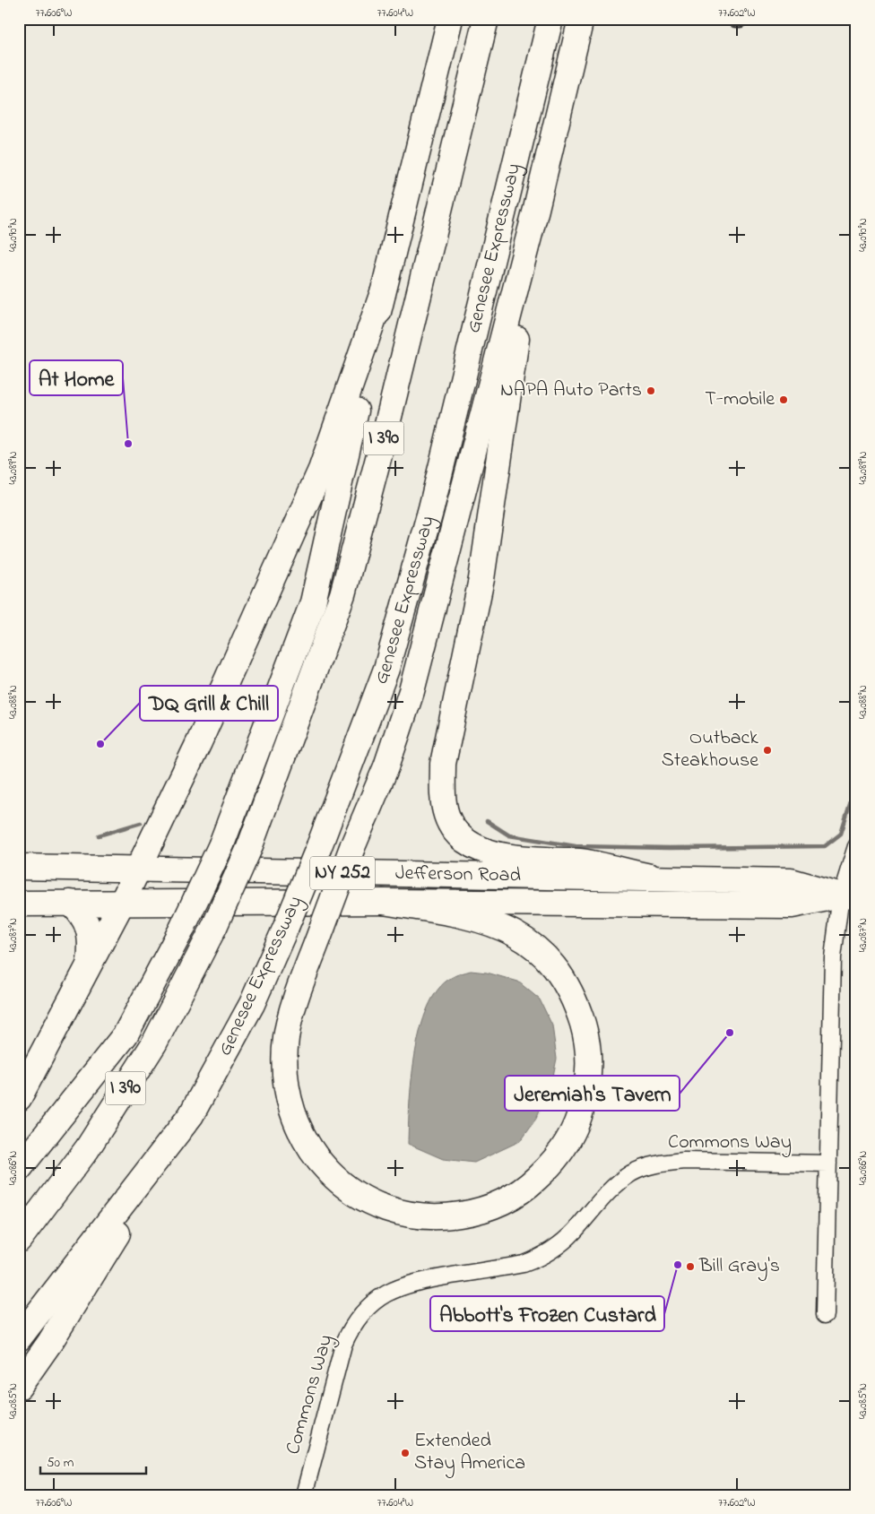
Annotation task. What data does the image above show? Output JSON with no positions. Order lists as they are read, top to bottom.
{
  "streets": {
    "main road": [
      "Genesee Expressway",
      "I 390",
      "NY 252",
      "Jefferson Road"
    ],
    "street": ["Commons Way"]
  },
  "places": [
    "NAPA Auto Parts",
    "T-mobile",
    "At Home",
    "DQ Grill & Chill",
    "Outback Steakhouse",
    "Jeremiah's Tavern",
    "Abbott's Frozen Custard",
    "Bill Gray's",
    "Extended Stay America"
  ],
  "scale_bar": "50 m",
  "coordinates": [
    "77.606°W",
    "77.604°W",
    "77.602°W",
    "43.090°N",
    "43.089°N",
    "43.088°N",
    "43.087°N",
    "43.086°N",
    "43.085°N"
  ]
}
